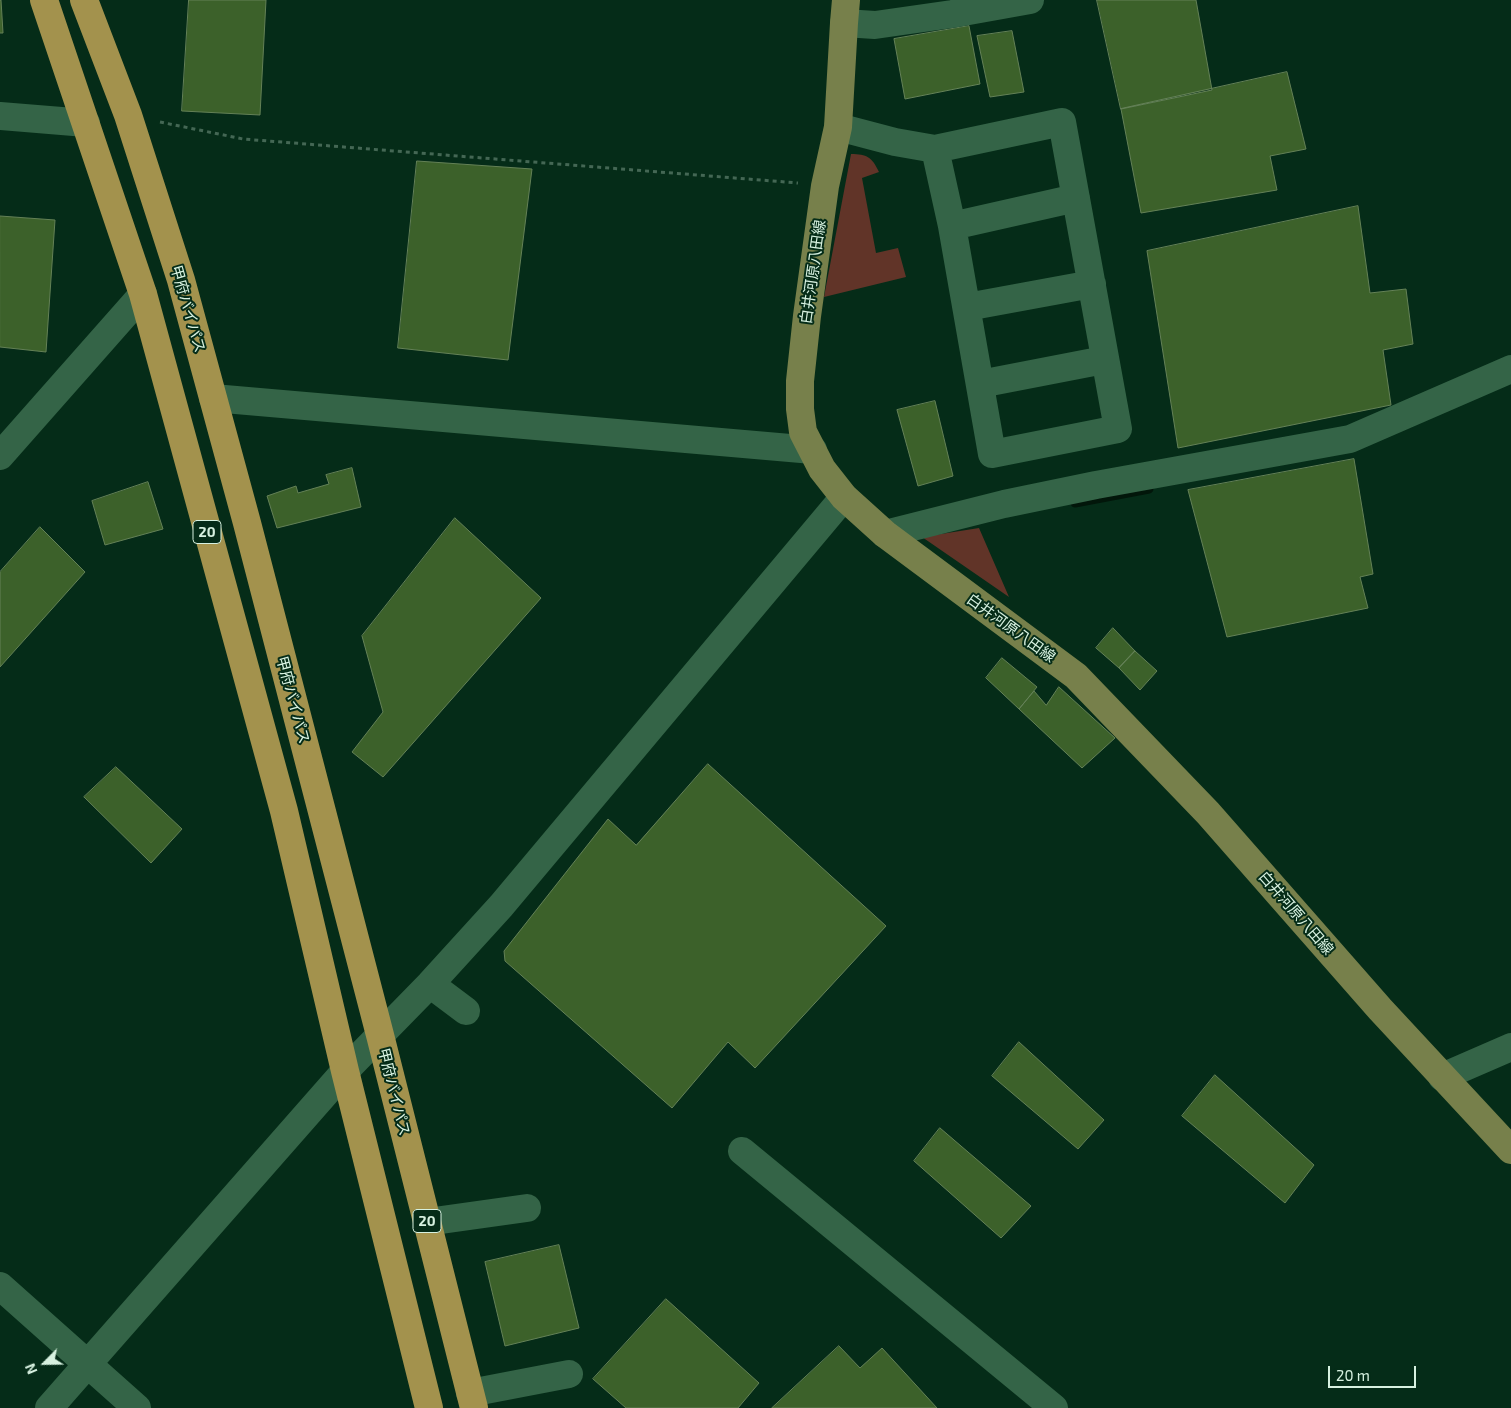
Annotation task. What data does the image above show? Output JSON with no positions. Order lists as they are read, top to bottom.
{
  "streets": {
    "highway": ["甲府バイパス", "20"],
    "main road": ["白井河原八田線"]
  },
  "scale_bar": "20 m",
  "north": "bottom left"
}
